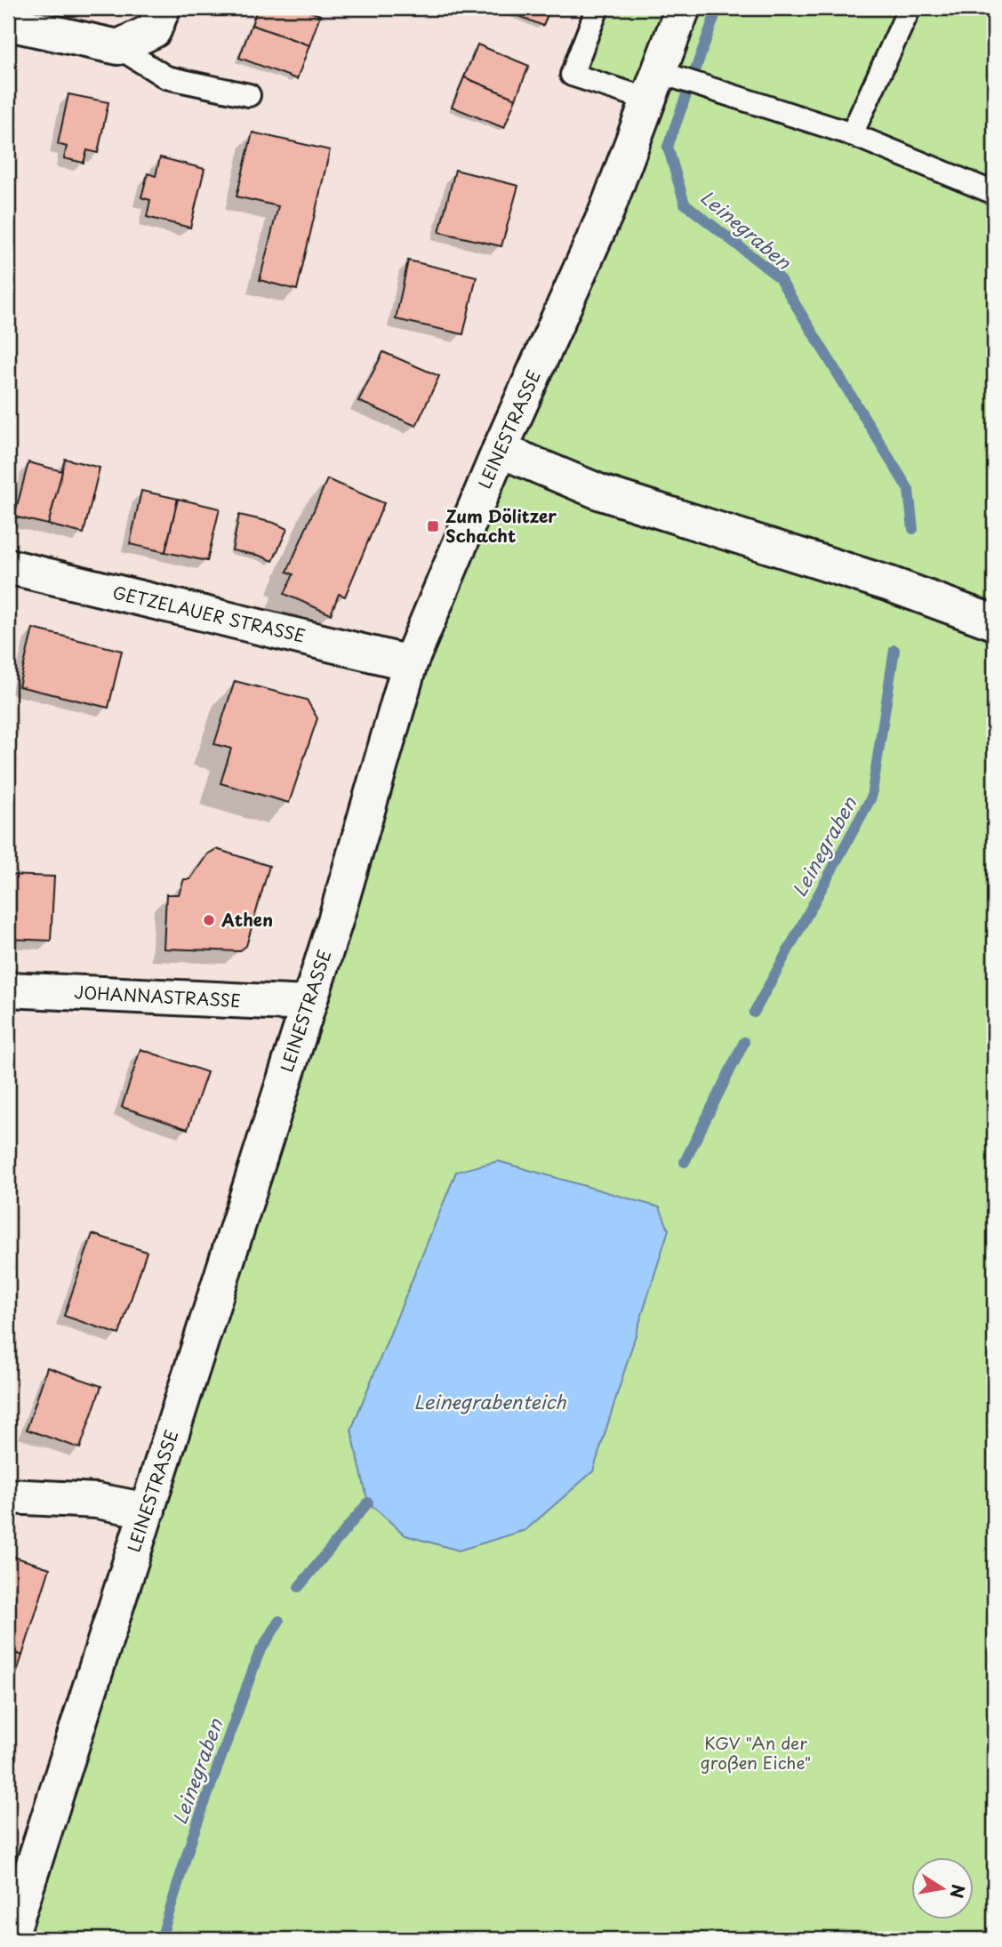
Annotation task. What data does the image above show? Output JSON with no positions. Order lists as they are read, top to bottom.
{
  "streets": {
    "main road": ["LEINESTRASSE", "GETZELAUER STRASSE", "JOHANNASTRASSE"]
  },
  "crossings": [
    ["LEINESTRASSE", "GETZELAUER STRASSE"],
    ["LEINESTRASSE", "JOHANNASTRASSE"]
  ],
  "water": ["Leinegraben", "Leinegrabenteich"],
  "parks": ["KGV \"An der großen Eiche\""],
  "places": {
    "transit": ["Zum Dölitzer Schacht"],
    "other": ["Athen"]
  },
  "north": "right"
}
